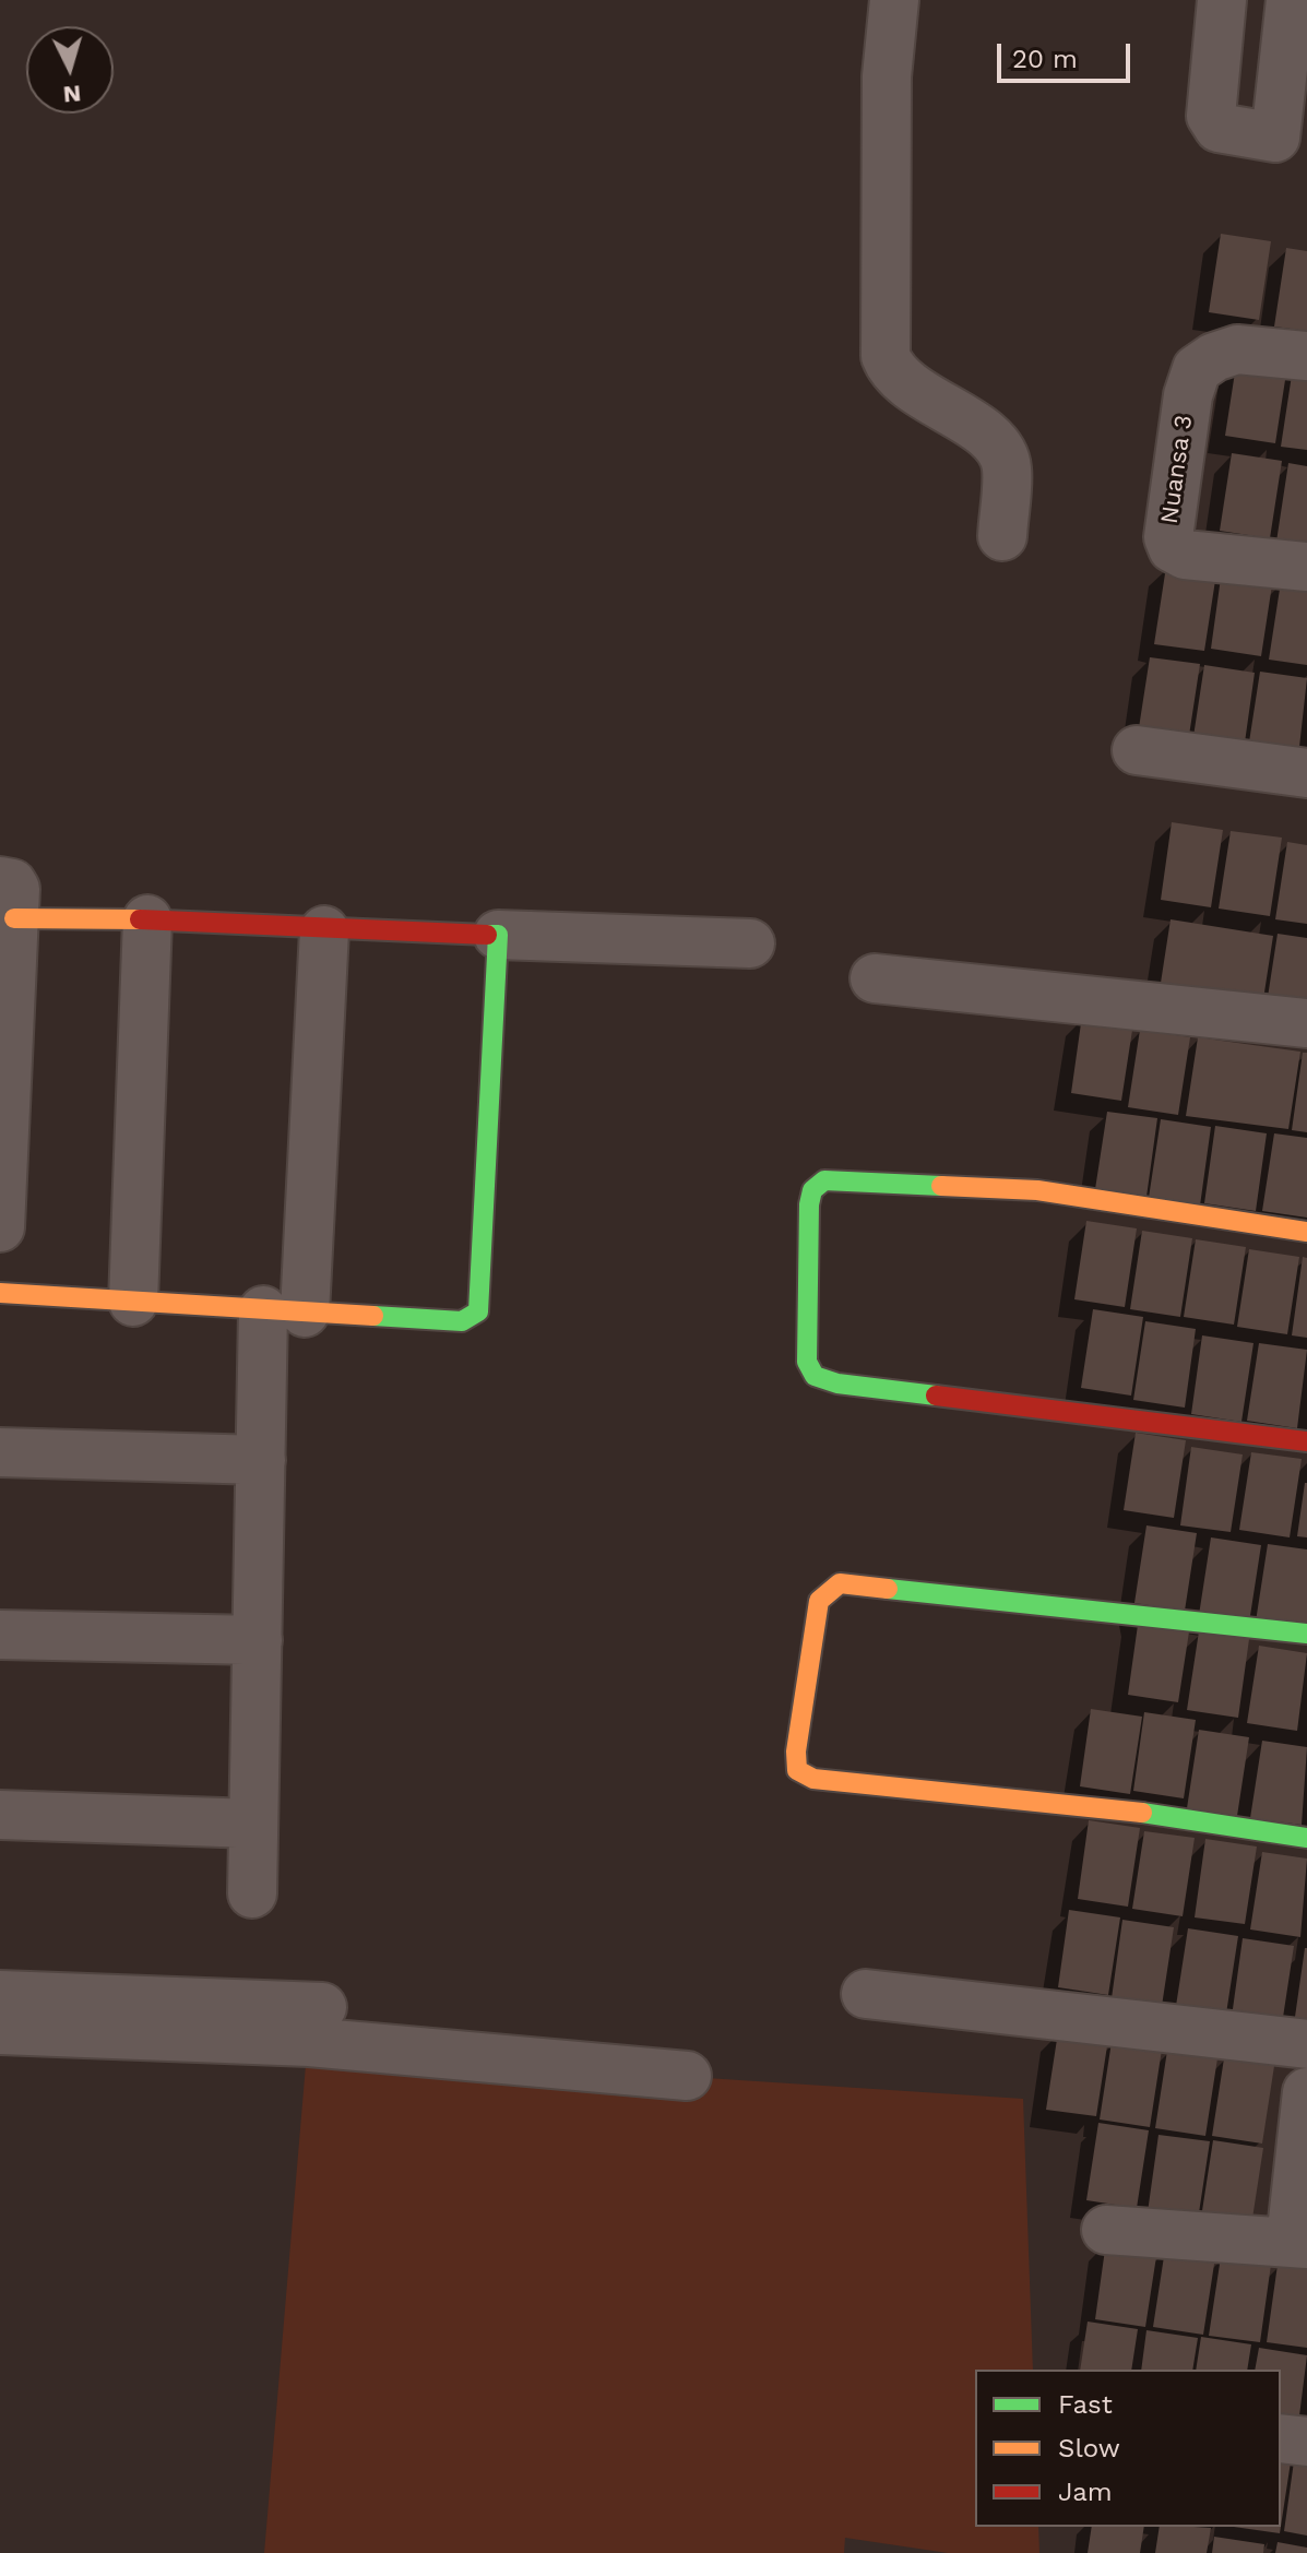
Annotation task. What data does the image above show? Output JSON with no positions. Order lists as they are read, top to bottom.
{
  "streets": {
    "street": ["Nuansa 3"]
  },
  "legend": ["Fast", "Slow", "Jam"],
  "scale_bar": "20 m",
  "north": "bottom"
}
